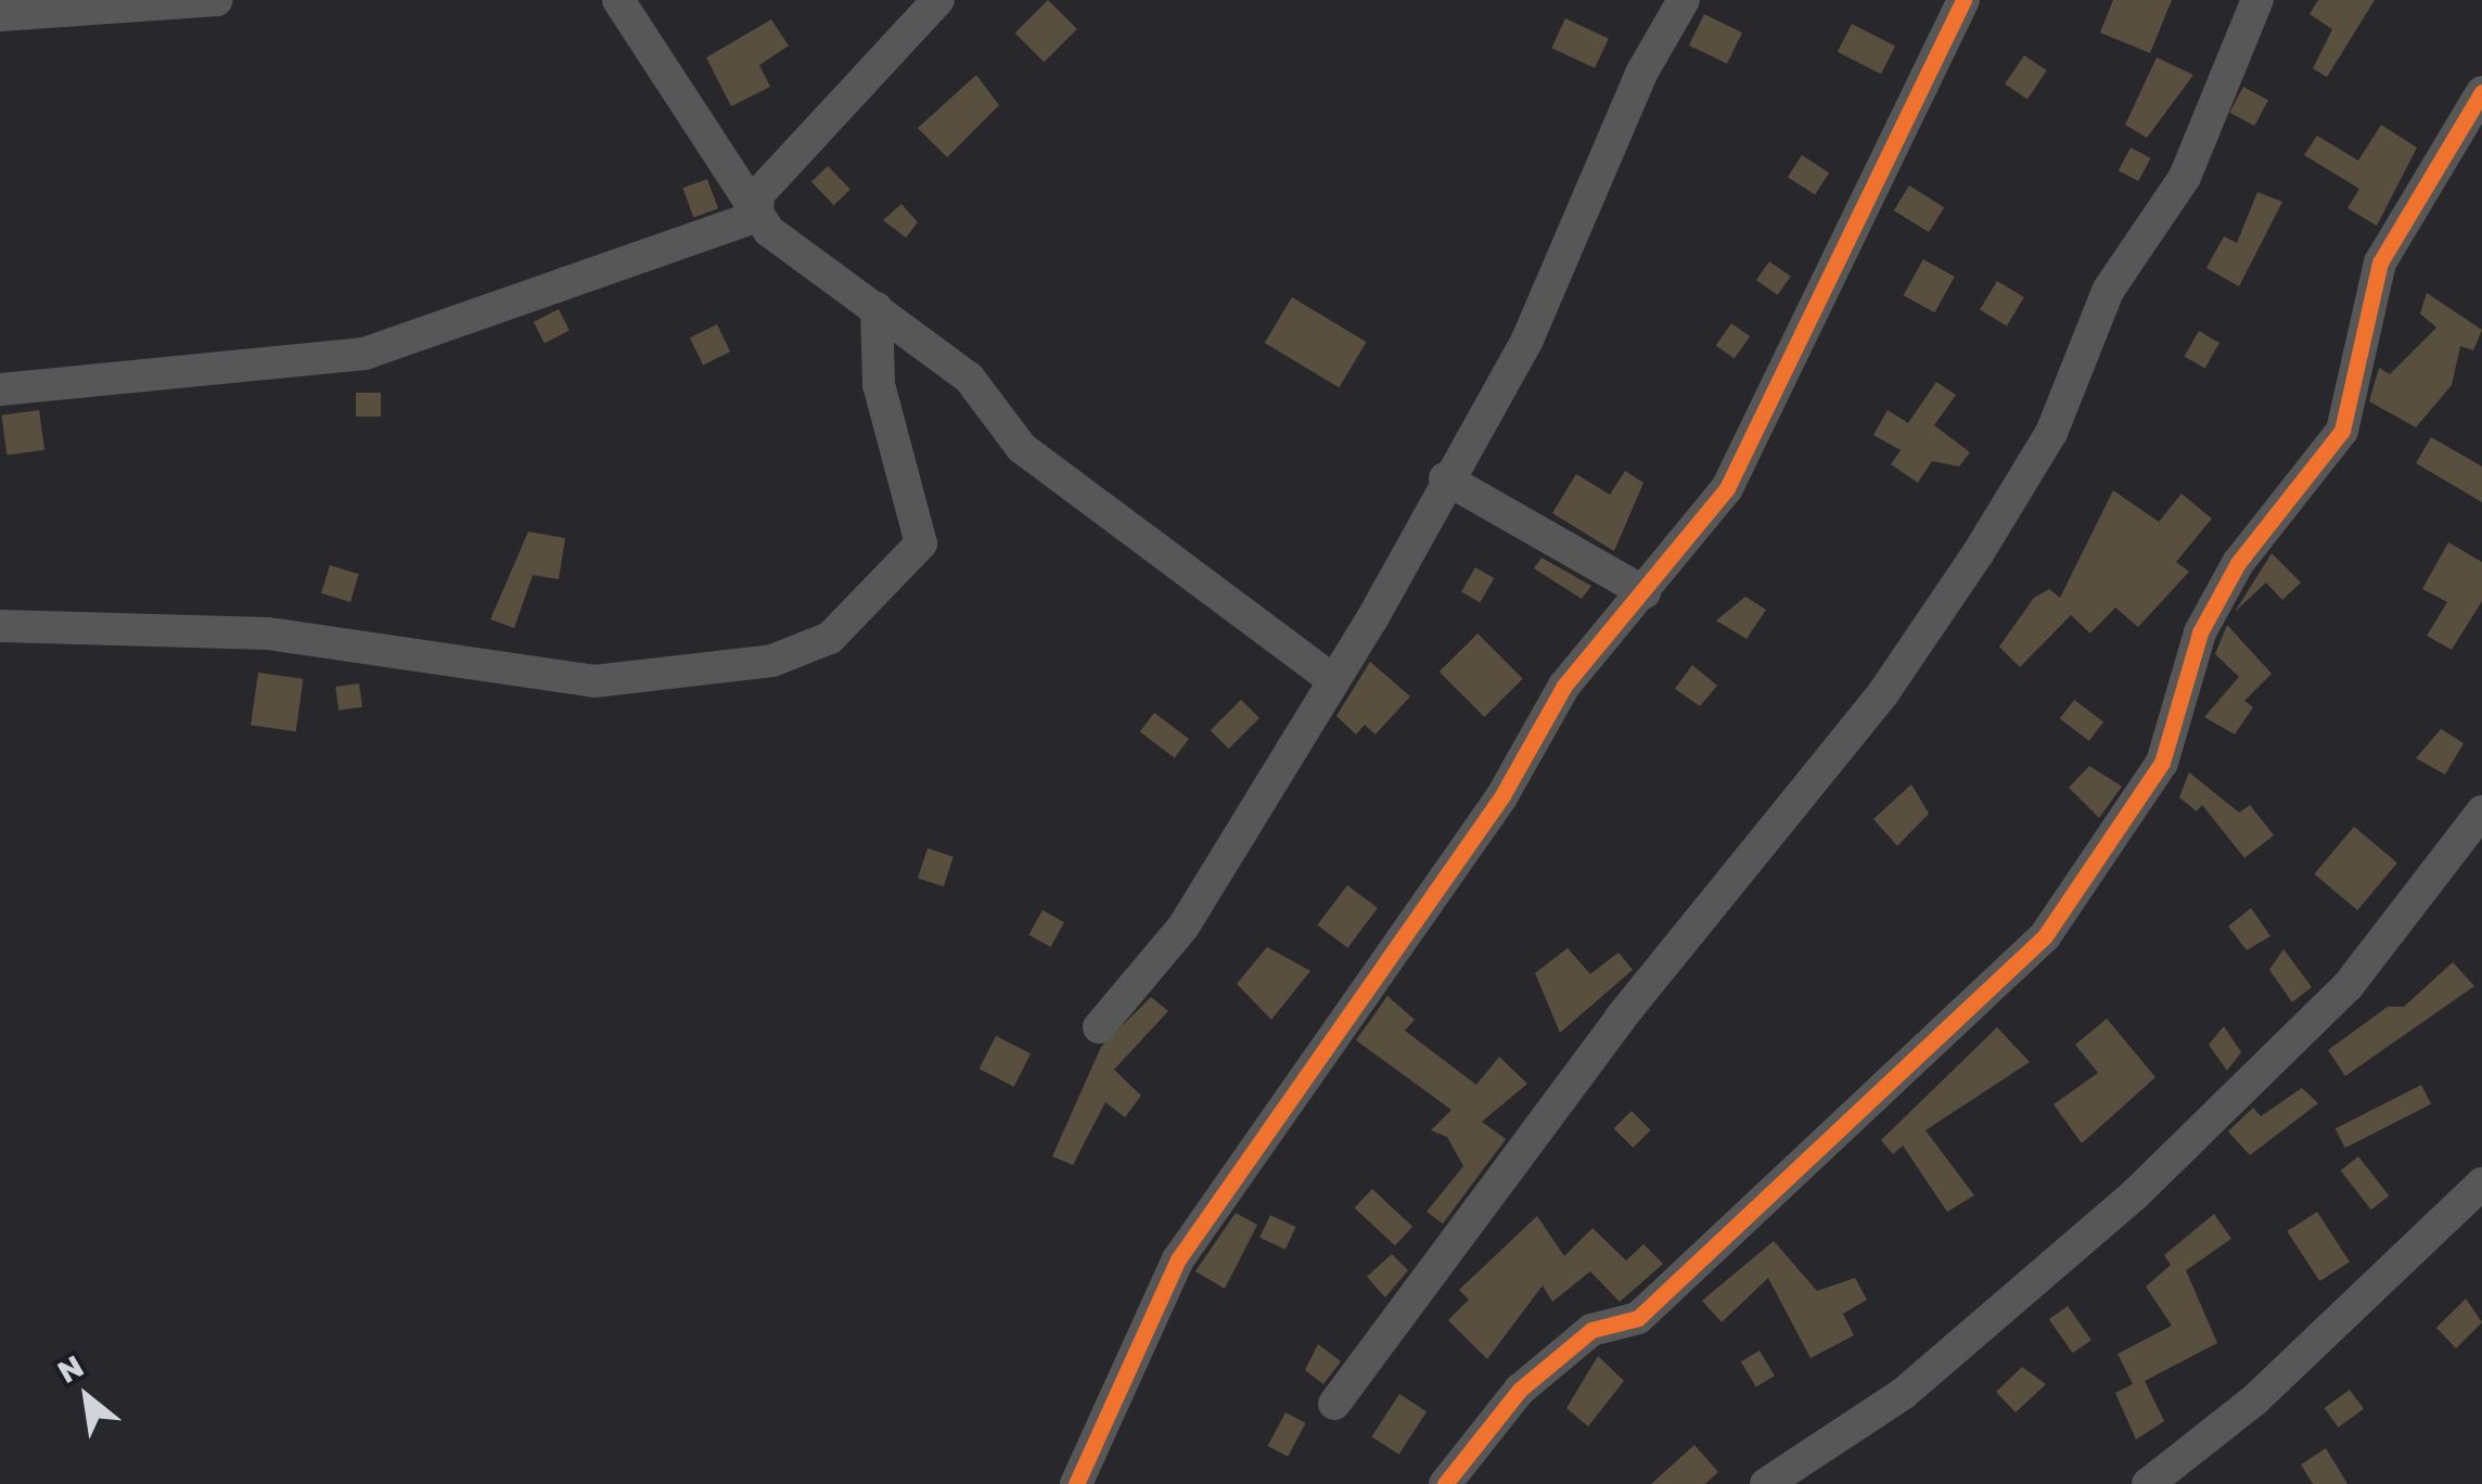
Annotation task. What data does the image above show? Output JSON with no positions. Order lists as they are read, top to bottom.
{
  "north": "top left"
}
